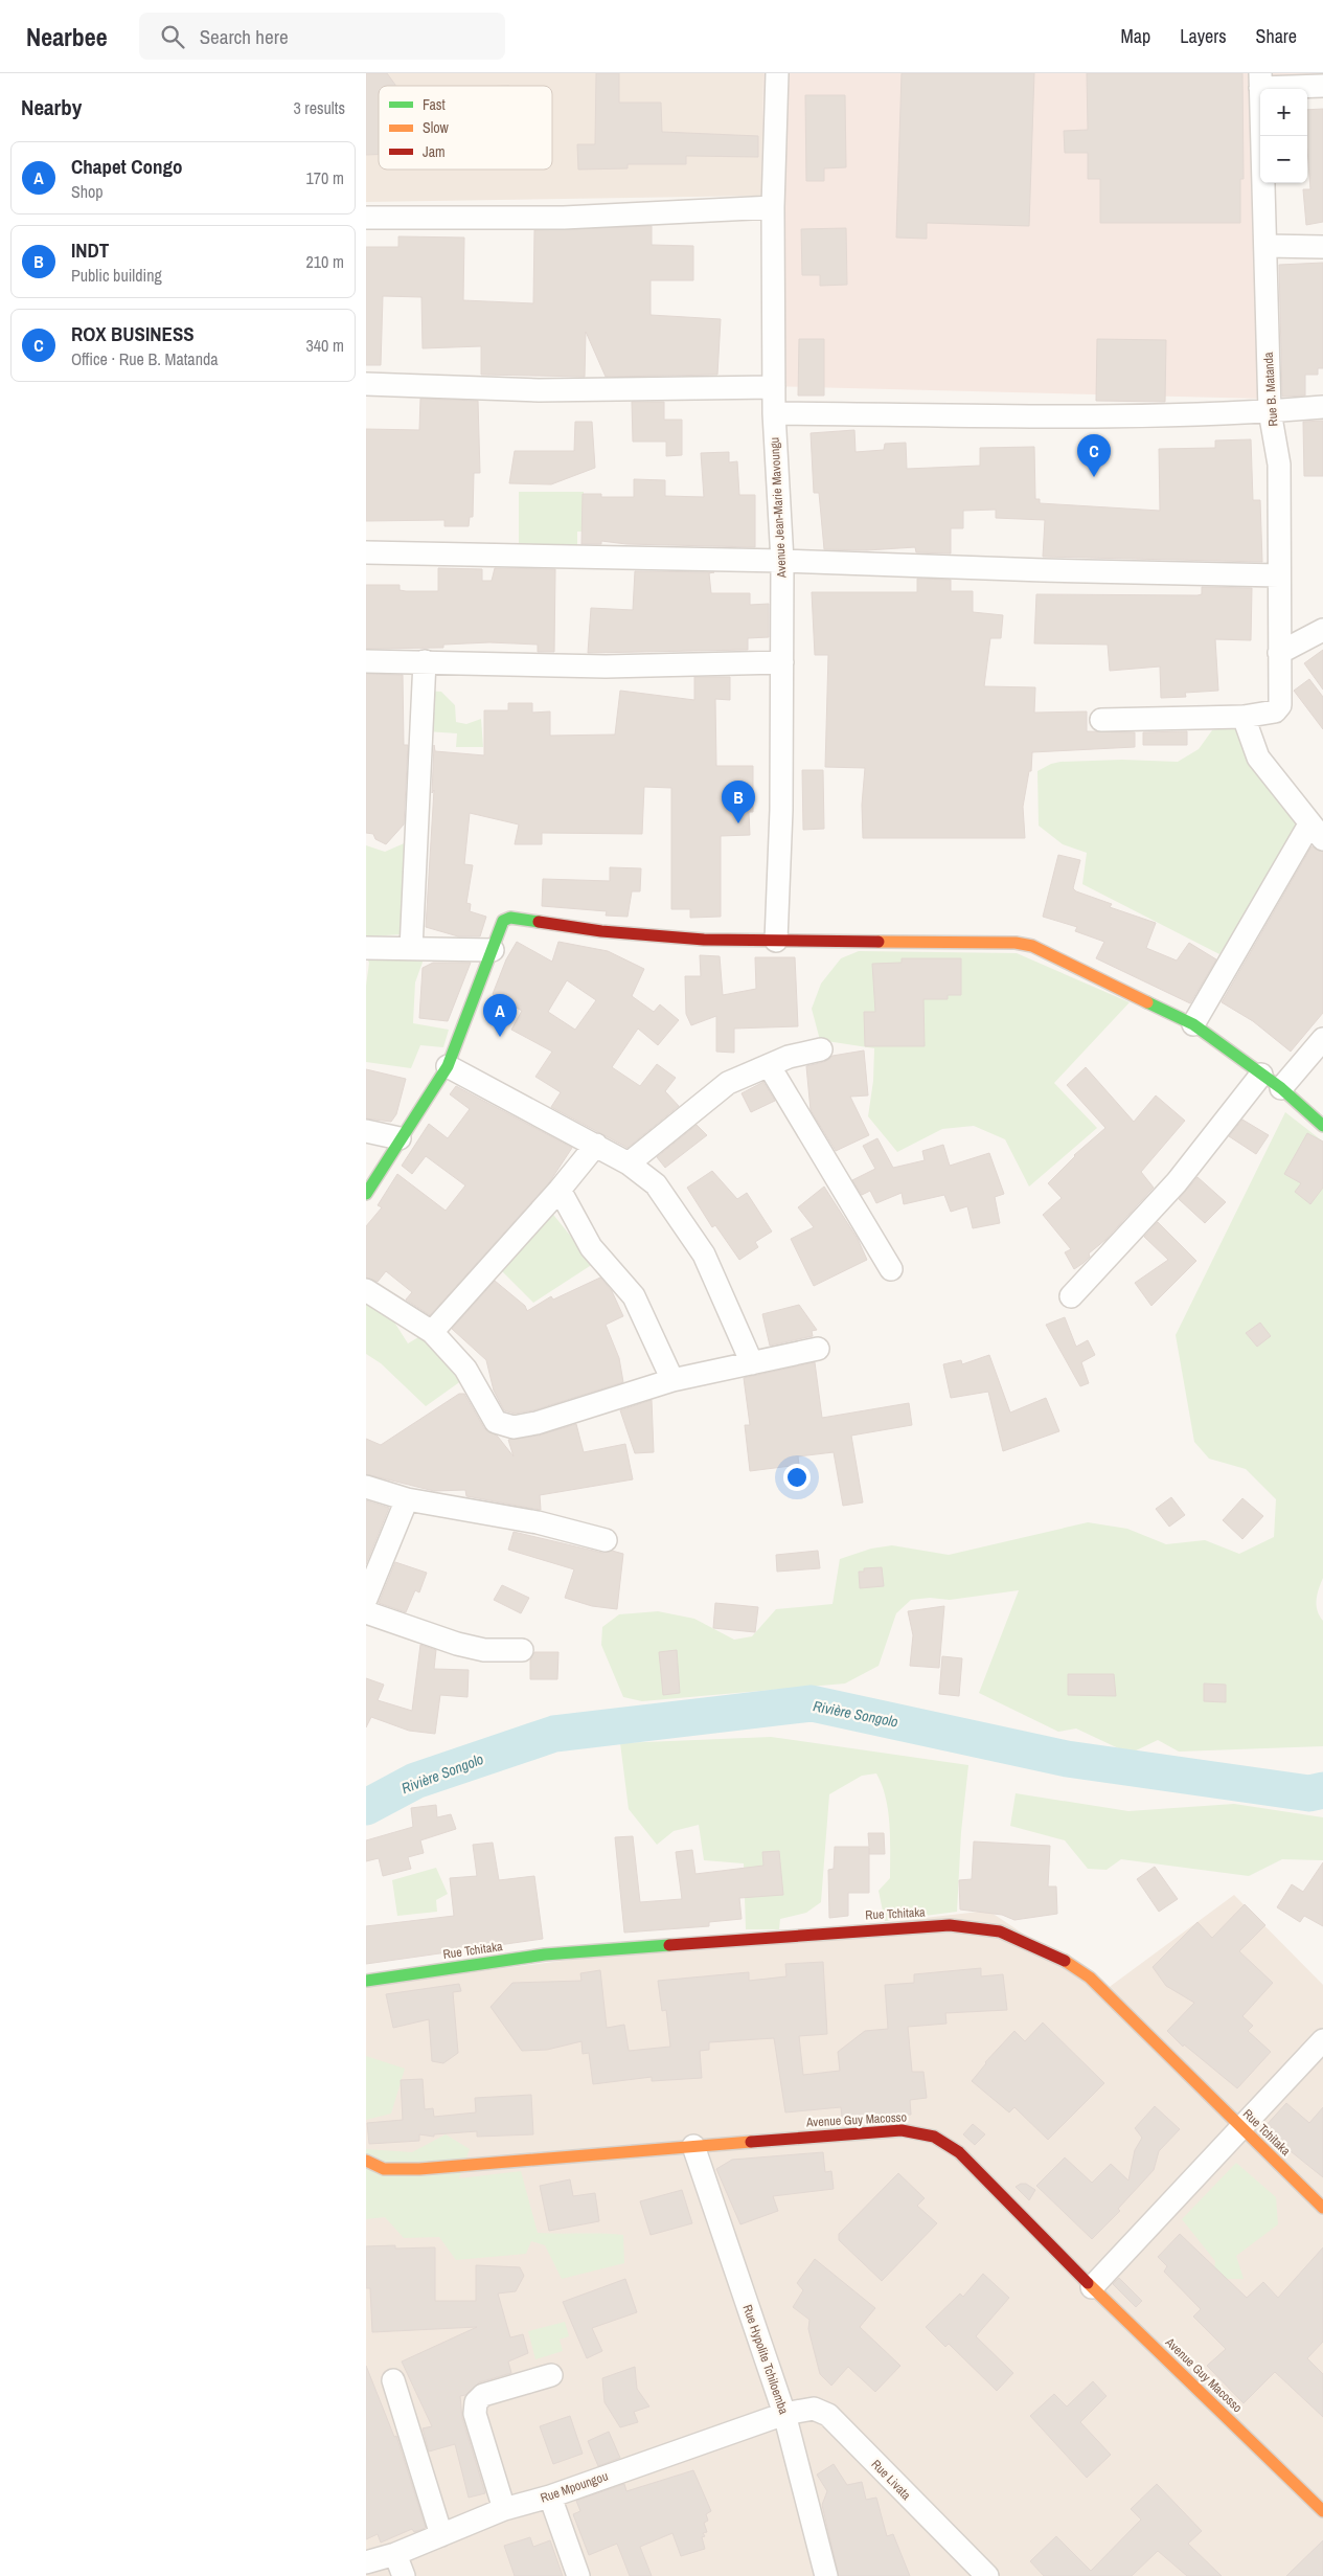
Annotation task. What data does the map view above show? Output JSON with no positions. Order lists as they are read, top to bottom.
{
  "streets": {
    "street": [
      "Rue B. Matanda",
      "Avenue Jean-Marie Mavoungu",
      "Rue Tchitaka",
      "Avenue Guy Macosso",
      "Rue Hypolite Tchiloemba",
      "Rue Livata",
      "Rue Mpoungou"
    ]
  },
  "crossings": [
    ["Avenue Guy Macosso", "Rue Hypolite Tchiloemba"],
    ["Rue Hypolite Tchiloemba", "Rue Livata"],
    ["Rue Hypolite Tchiloemba", "Rue Mpoungou"],
    ["Rue Livata", "Rue Mpoungou"]
  ],
  "water": ["Rivière Songolo"],
  "legend": ["Fast", "Slow", "Jam"],
  "page": {
    "header": "Nearbee",
    "search": "Search here",
    "nav": ["Map", "Layers", "Share"],
    "heading": ["Nearby", "3 results"],
    "map_buttons": ["+", "−"],
    "list": [
      {
        "mark": "A",
        "name": "Chapet Congo",
        "note": "Shop",
        "value": "170 m"
      },
      {
        "mark": "B",
        "name": "INDT",
        "note": "Public building",
        "value": "210 m"
      },
      {
        "mark": "C",
        "name": "ROX BUSINESS",
        "note": "Office · Rue B. Matanda",
        "value": "340 m"
      }
    ],
    "pins": ["C", "B", "A"]
  }
}
